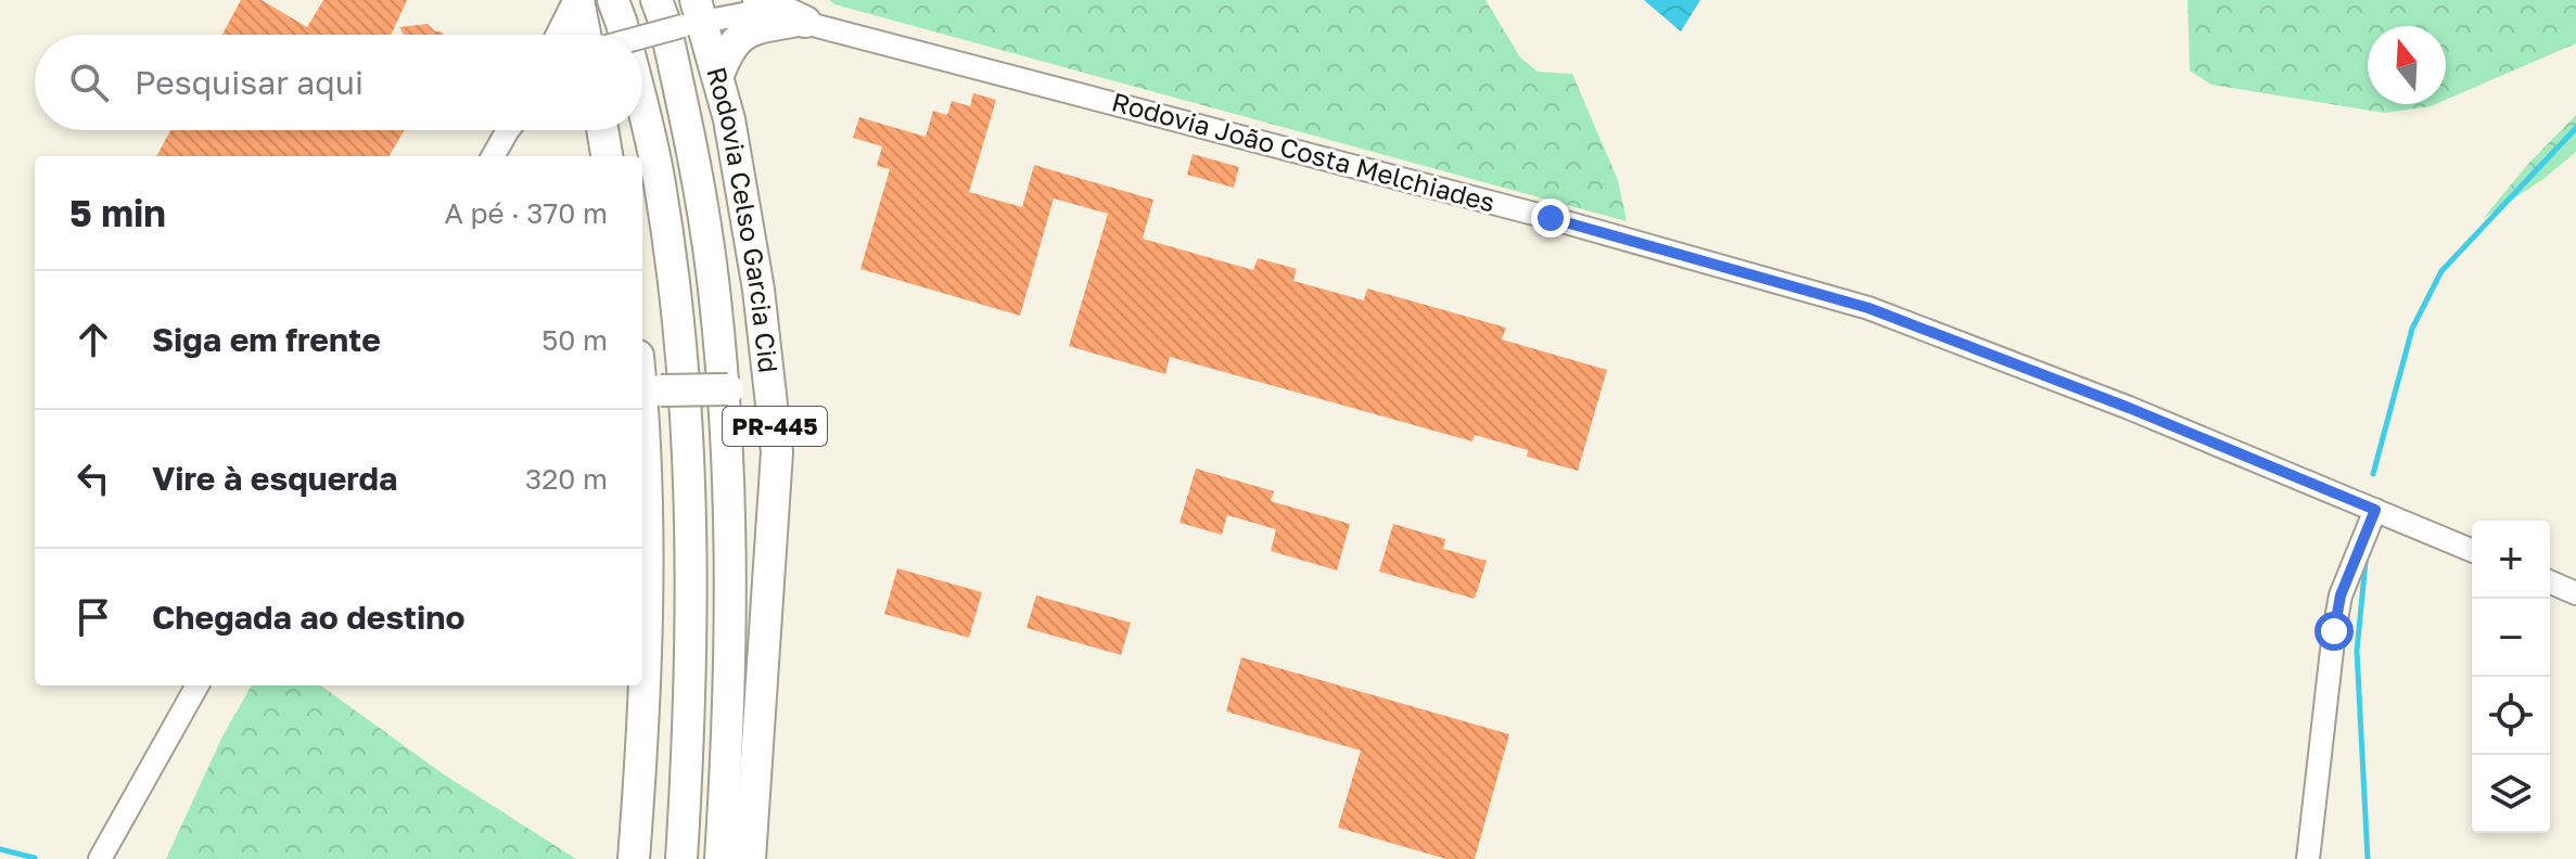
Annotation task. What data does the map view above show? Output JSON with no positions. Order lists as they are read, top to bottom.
{
  "streets": {
    "highway": ["Rodovia Celso Garcia Cid", "PR-445"],
    "street": ["Rodovia João Costa Melchiades"]
  },
  "crossings": [
    ["Rodovia João Costa Melchiades", "Rodovia Celso Garcia Cid"]
  ],
  "north": "top",
  "page": {
    "search": "Pesquisar aqui",
    "heading": ["5 min", "A pé · 370 m"],
    "list": [
      ["Siga em frente", "50 m"],
      ["Vire à esquerda", "320 m"],
      "Chegada ao destino"
    ],
    "map_buttons": ["+", "−"]
  }
}
